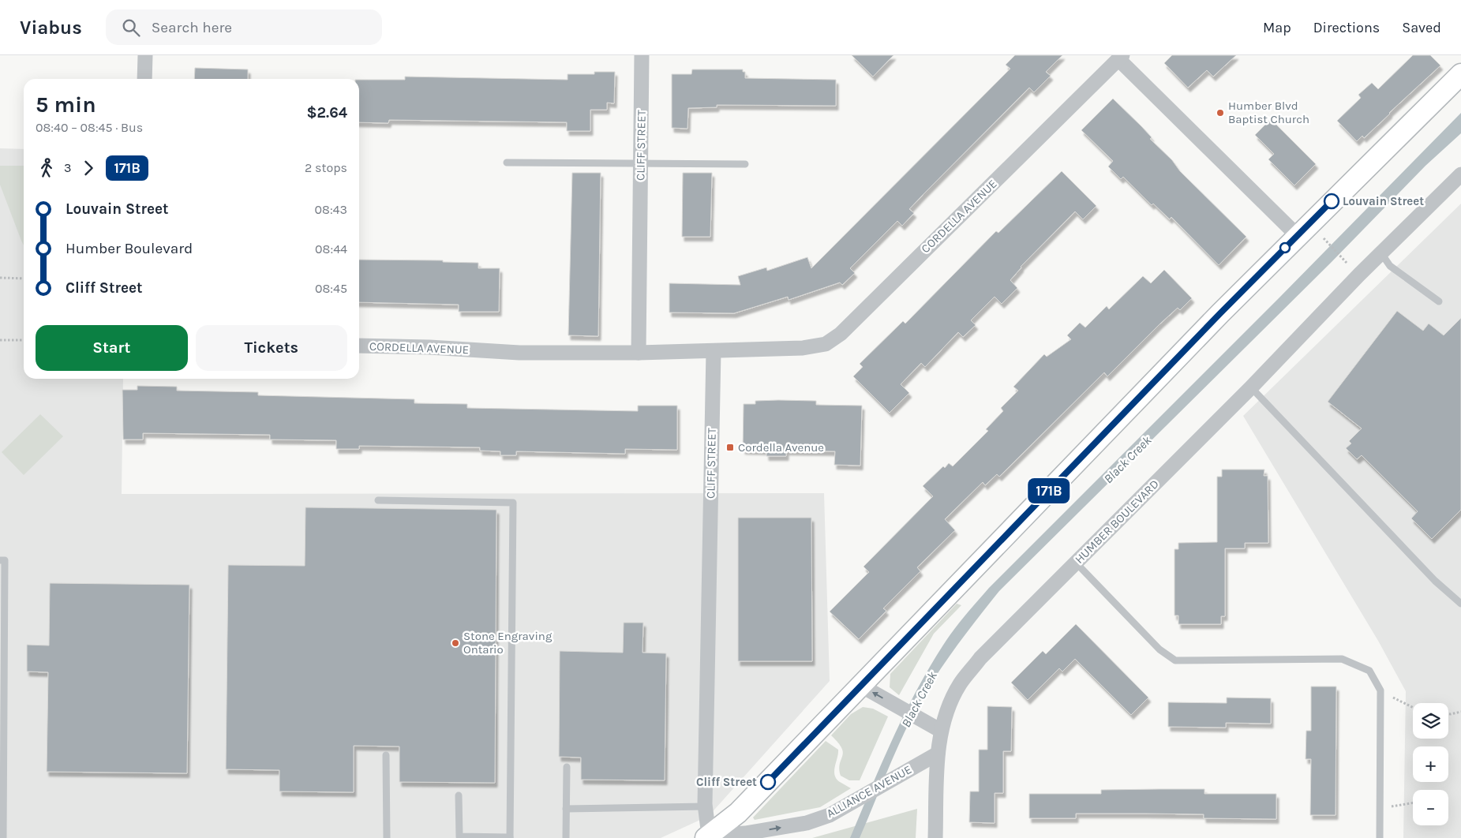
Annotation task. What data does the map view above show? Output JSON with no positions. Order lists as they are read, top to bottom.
{
  "streets": {
    "street": [
      "CLIFF STREET",
      "CORDELLA AVENUE",
      "HUMBER BOULEVARD",
      "ALLIANCE AVENUE"
    ]
  },
  "crossings": [
    ["CLIFF STREET", "CORDELLA AVENUE"],
    ["CLIFF STREET", "ALLIANCE AVENUE"],
    ["HUMBER BOULEVARD", "ALLIANCE AVENUE"]
  ],
  "water": ["Black Creek"],
  "places": {
    "other": [
      "Humber Blvd Baptist Church",
      "Louvain Street",
      "Stone Engraving Ontario",
      "Cliff Street"
    ],
    "transit": ["Cordella Avenue"]
  },
  "lines": ["bus line 171B"],
  "page": {
    "header": "Viabus",
    "search": "Search here",
    "nav": ["Map", "Directions", "Saved"],
    "on_map": "171B",
    "heading": ["5 min", "08:40 – 08:45 · Bus", "$2.64"],
    "legs": ["3", "171B", "2 stops"],
    "list": [
      {
        "name": "Louvain Street",
        "value": "08:43"
      },
      {
        "name": "Humber Boulevard",
        "value": "08:44"
      },
      {
        "name": "Cliff Street",
        "value": "08:45"
      }
    ],
    "buttons": ["Start", "Tickets"],
    "map_buttons": ["+", "−"]
  }
}
